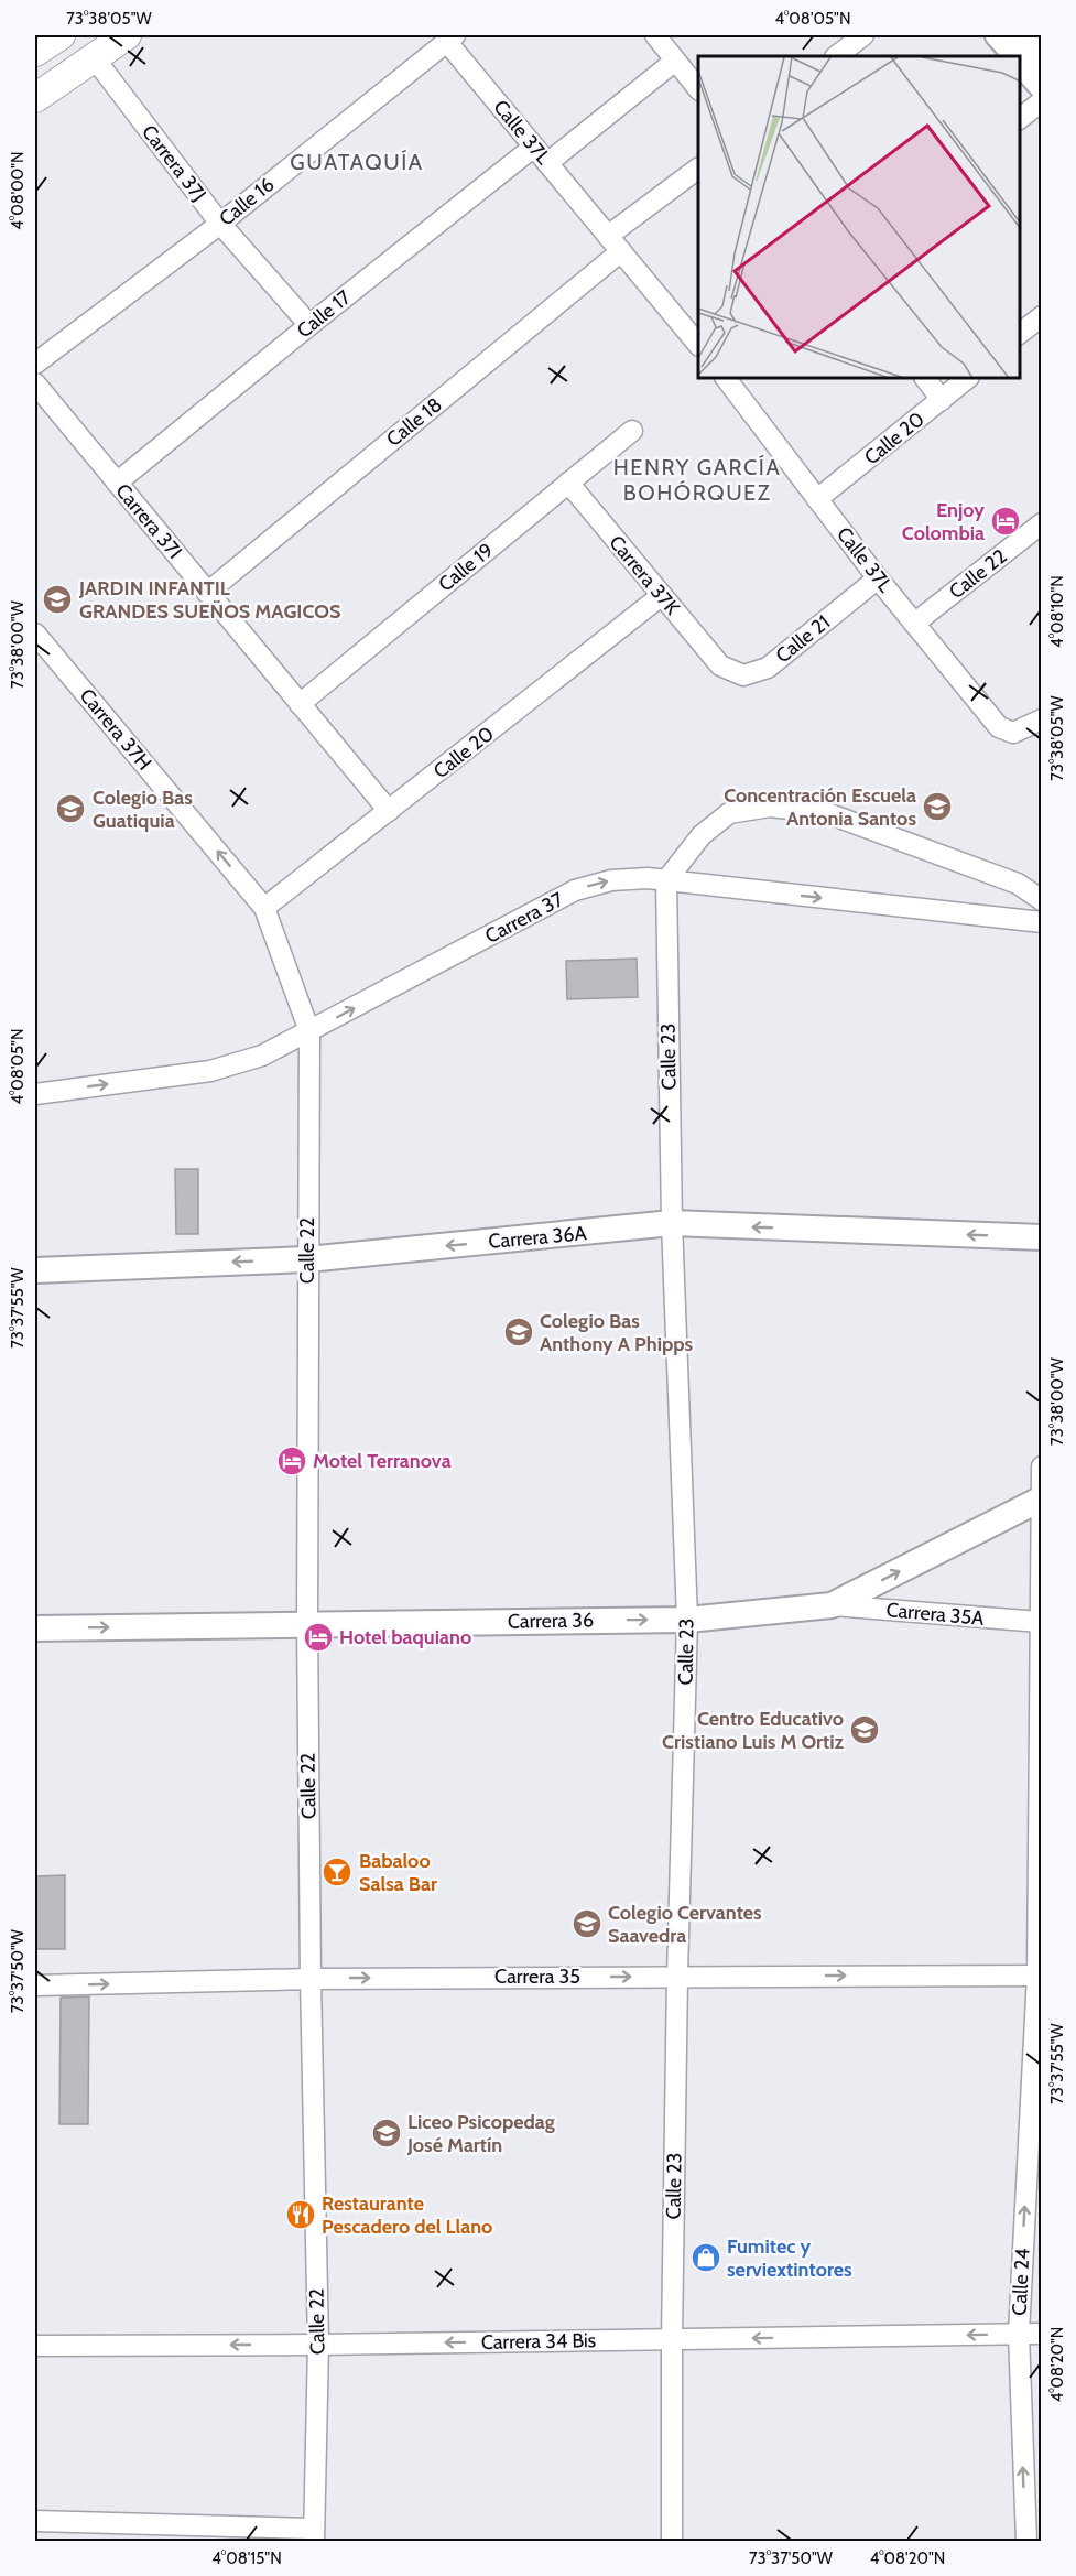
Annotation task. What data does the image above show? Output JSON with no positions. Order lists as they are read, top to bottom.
{
  "streets": {
    "street": [
      "Calle 37L",
      "Carrera 37J",
      "Calle 16",
      "Calle 17",
      "Calle 18",
      "Calle 20",
      "Carrera 37I",
      "Calle 19",
      "Calle 22",
      "Carrera 37K",
      "Calle 21",
      "Carrera 37H",
      "Carrera 37",
      "Calle 23",
      "Carrera 36A",
      "Carrera 35A",
      "Carrera 36",
      "Carrera 35",
      "Calle 24",
      "Carrera 34 Bis"
    ]
  },
  "crossings": [
    ["Calle 37L", "Calle 16"],
    ["Calle 37L", "Calle 17"],
    ["Calle 37L", "Calle 18"],
    ["Calle 37L", "Calle 20"],
    ["Calle 37L", "Calle 22"],
    ["Calle 37L", "Calle 21"],
    ["Carrera 37J", "Calle 16"],
    ["Carrera 37J", "Calle 17"],
    ["Calle 17", "Carrera 37I"],
    ["Calle 18", "Carrera 37I"],
    ["Calle 20", "Carrera 37I"],
    ["Calle 20", "Carrera 37K"],
    ["Calle 20", "Carrera 37H"],
    ["Carrera 37I", "Calle 19"],
    ["Calle 19", "Carrera 37K"],
    ["Calle 22", "Carrera 37H"],
    ["Calle 22", "Carrera 37"],
    ["Calle 22", "Carrera 36A"],
    ["Calle 22", "Carrera 36"],
    ["Calle 22", "Carrera 35"],
    ["Calle 22", "Carrera 34 Bis"],
    ["Carrera 37K", "Calle 21"],
    ["Carrera 37H", "Carrera 37"],
    ["Carrera 37", "Calle 23"],
    ["Calle 23", "Carrera 36A"],
    ["Calle 23", "Carrera 36"],
    ["Calle 23", "Carrera 35"],
    ["Calle 23", "Carrera 34 Bis"],
    ["Carrera 35A", "Carrera 36"],
    ["Carrera 35A", "Calle 24"],
    ["Carrera 36", "Calle 24"],
    ["Carrera 35", "Calle 24"],
    ["Calle 24", "Carrera 34 Bis"]
  ],
  "one_way": [
    "Carrera 37H",
    "Carrera 37",
    "Carrera 36A",
    "Carrera 36",
    "Carrera 35",
    "Calle 24",
    "Carrera 34 Bis"
  ],
  "districts": ["GUATAQUÍA", "HENRY GARCÍA BOHÓRQUEZ"],
  "places": {
    "hotel": ["Enjoy Colombia", "Motel Terranova", "Hotel baquiano"],
    "school or university": [
      "JARDIN INFANTIL GRANDES SUEÑOS MAGICOS",
      "Concentración Escuela Antonia Santos",
      "Colegio Bas Guatiquia",
      "Colegio Bas Anthony A Phipps",
      "Centro Educativo Cristiano Luis M Ortiz",
      "Colegio Cervantes Saavedra",
      "Liceo Psicopedag José Martín"
    ],
    "bar": ["Babaloo Salsa Bar"],
    "restaurant": ["Restaurante Pescadero del Llano"],
    "shop": ["Fumitec y serviextintores"]
  },
  "coordinates": [
    "73°38'05\"W",
    "4°08'05\"N",
    "4°08'00\"N",
    "4°08'10\"N",
    "73°38'00\"W",
    "73°37'55\"W",
    "73°37'50\"W",
    "4°08'20\"N",
    "4°08'15\"N"
  ]
}
